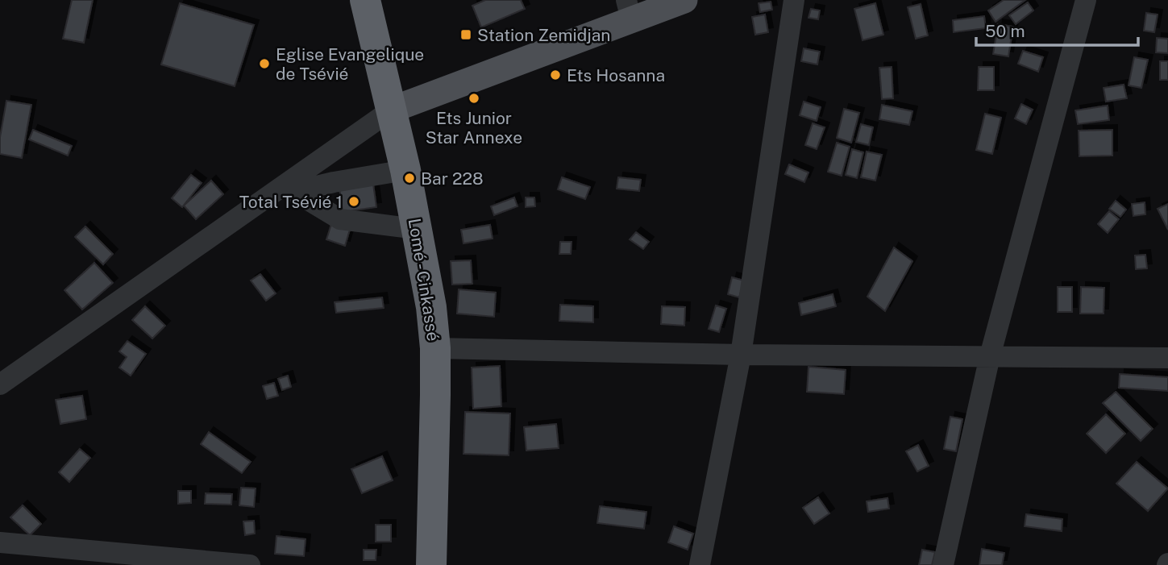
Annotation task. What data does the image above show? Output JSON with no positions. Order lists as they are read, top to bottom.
{
  "streets": {
    "highway": ["Lomé - Cinkassé"]
  },
  "places": {
    "transit": ["Station Zemidjan"],
    "other": [
      "Eglise Evangelique de Tsévié",
      "Ets Hosanna",
      "Ets Junior Star Annexe",
      "Bar 228",
      "Total Tsévié 1"
    ]
  },
  "scale_bar": "50 m"
}
